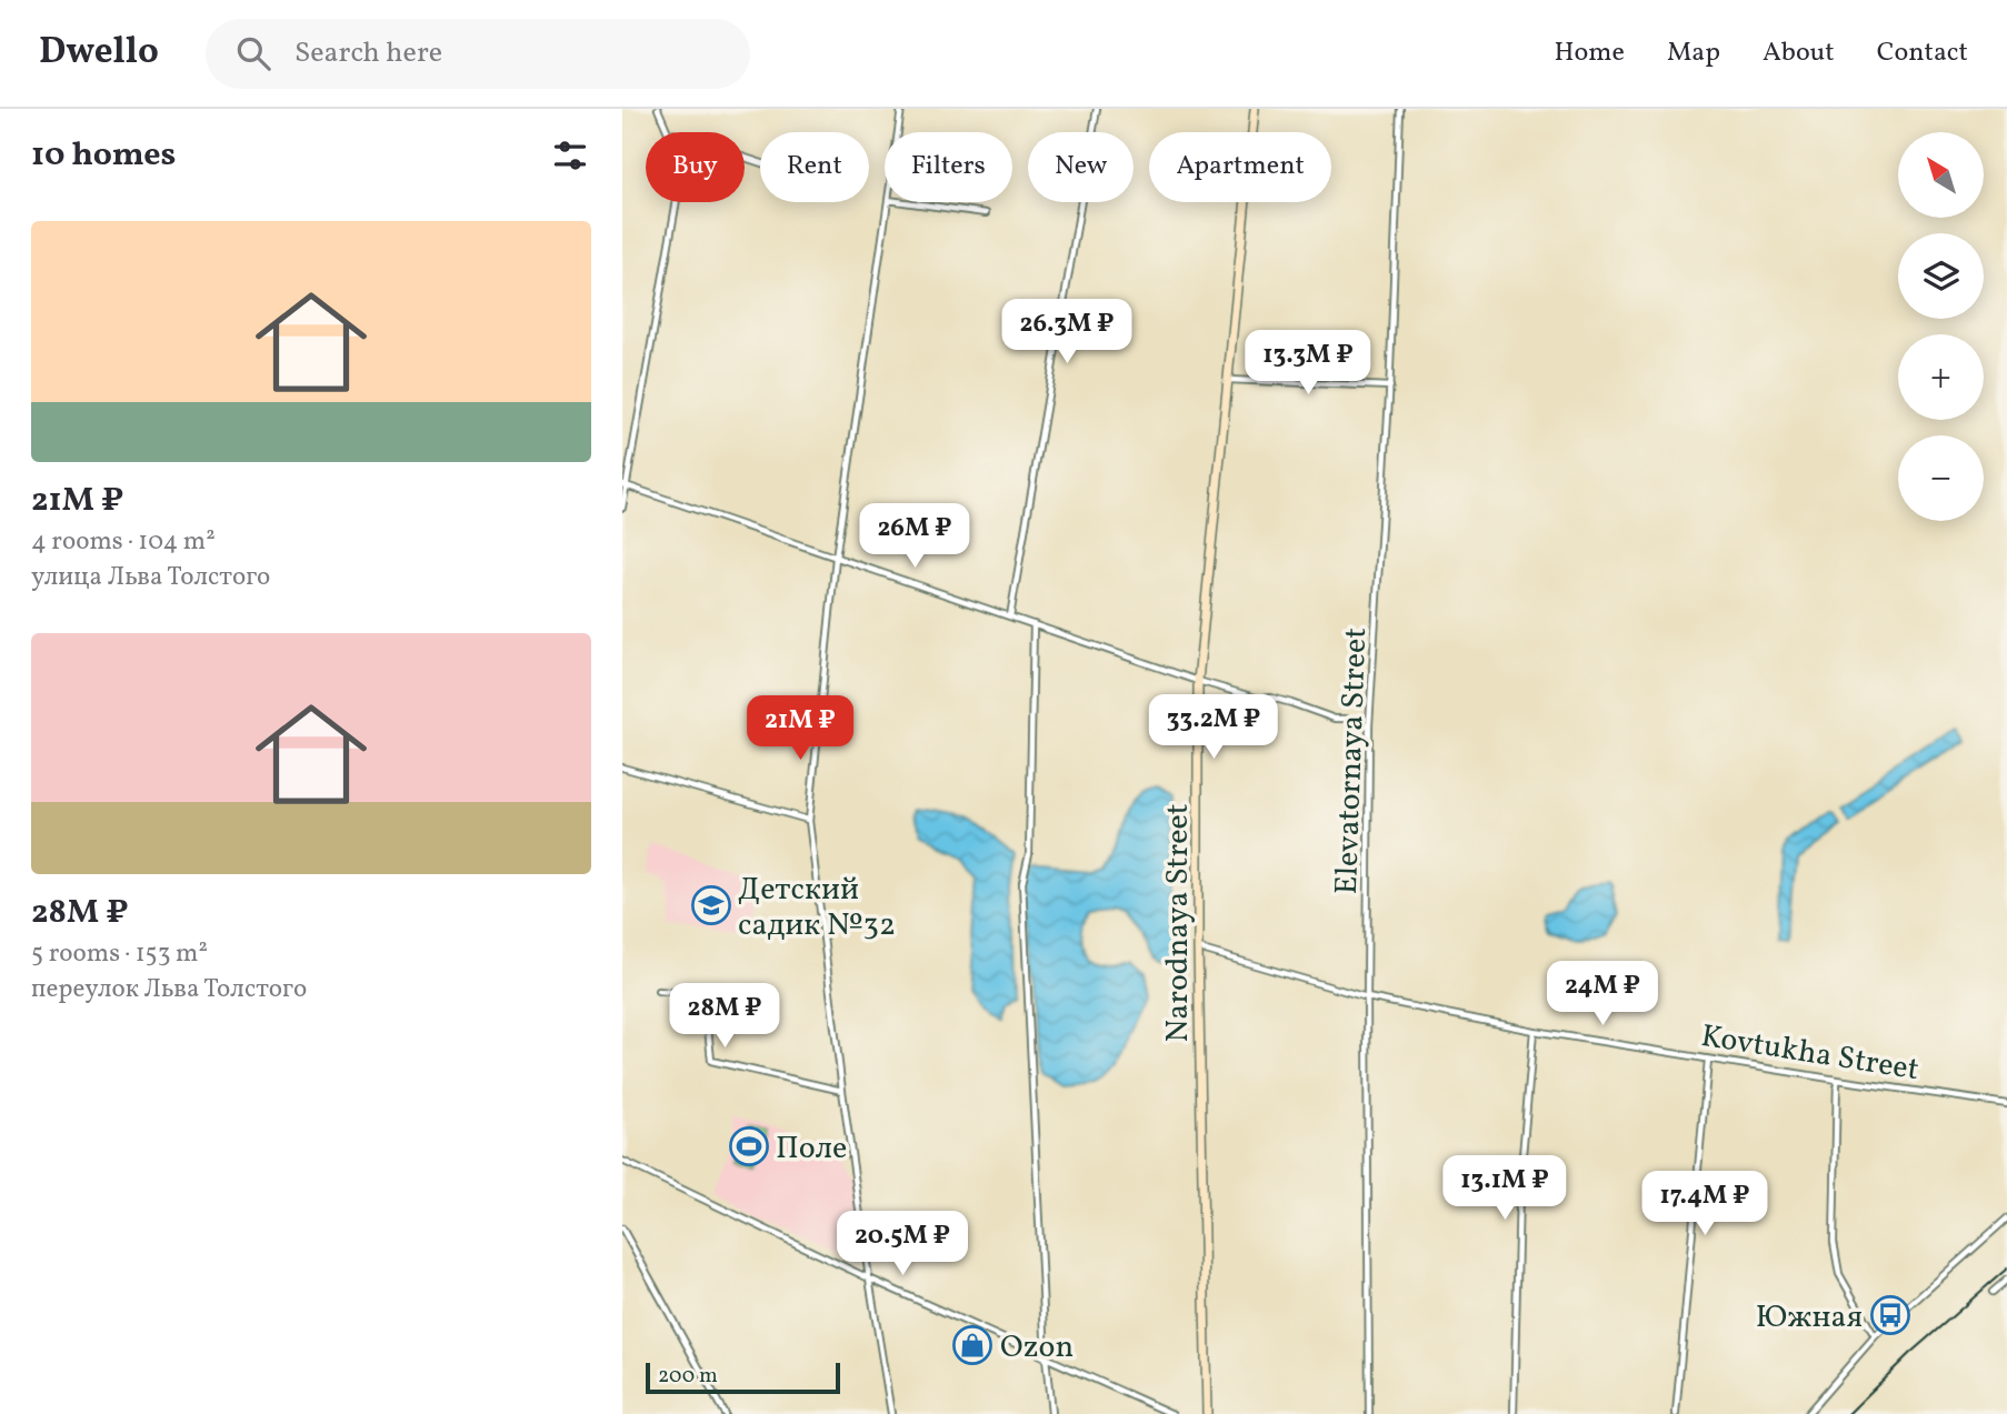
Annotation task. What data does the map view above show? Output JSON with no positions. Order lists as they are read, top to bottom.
{
  "streets": {
    "main road": ["Narodnaya Street"],
    "street": ["Elevatornaya Street", "Kovtukha Street"]
  },
  "crossings": [
    ["Elevatornaya Street", "Kovtukha Street"],
    ["Narodnaya Street", "Kovtukha Street"]
  ],
  "places": {
    "school or university": ["Детский садик №32"],
    "sports": ["Поле"],
    "bus stop": ["Южная"],
    "shop": ["Ozon"]
  },
  "scale_bar": "200 m",
  "north": "top left",
  "page": {
    "header": "Dwello",
    "search": "Search here",
    "nav": [
      "Home",
      "Map",
      "About",
      "Contact"
    ],
    "heading": "10 homes",
    "map_buttons": ["+", "−"],
    "chip": [
      "Buy",
      "Rent",
      "Filters",
      "New",
      "Apartment"
    ],
    "list": [
      {
        "name": "21M ₽",
        "note": "4 rooms · 104 m² · улица Льва Толстого"
      },
      {
        "name": "28M ₽",
        "note": "5 rooms · 153 m² · переулок Льва Толстого"
      }
    ],
    "price": [
      "26.3M ₽",
      "13.3M ₽",
      "26M ₽",
      "33.2M ₽",
      "21M ₽",
      "24M ₽",
      "28M ₽",
      "13.1M ₽",
      "17.4M ₽",
      "20.5M ₽"
    ],
    "scale": "200 m"
  }
}
